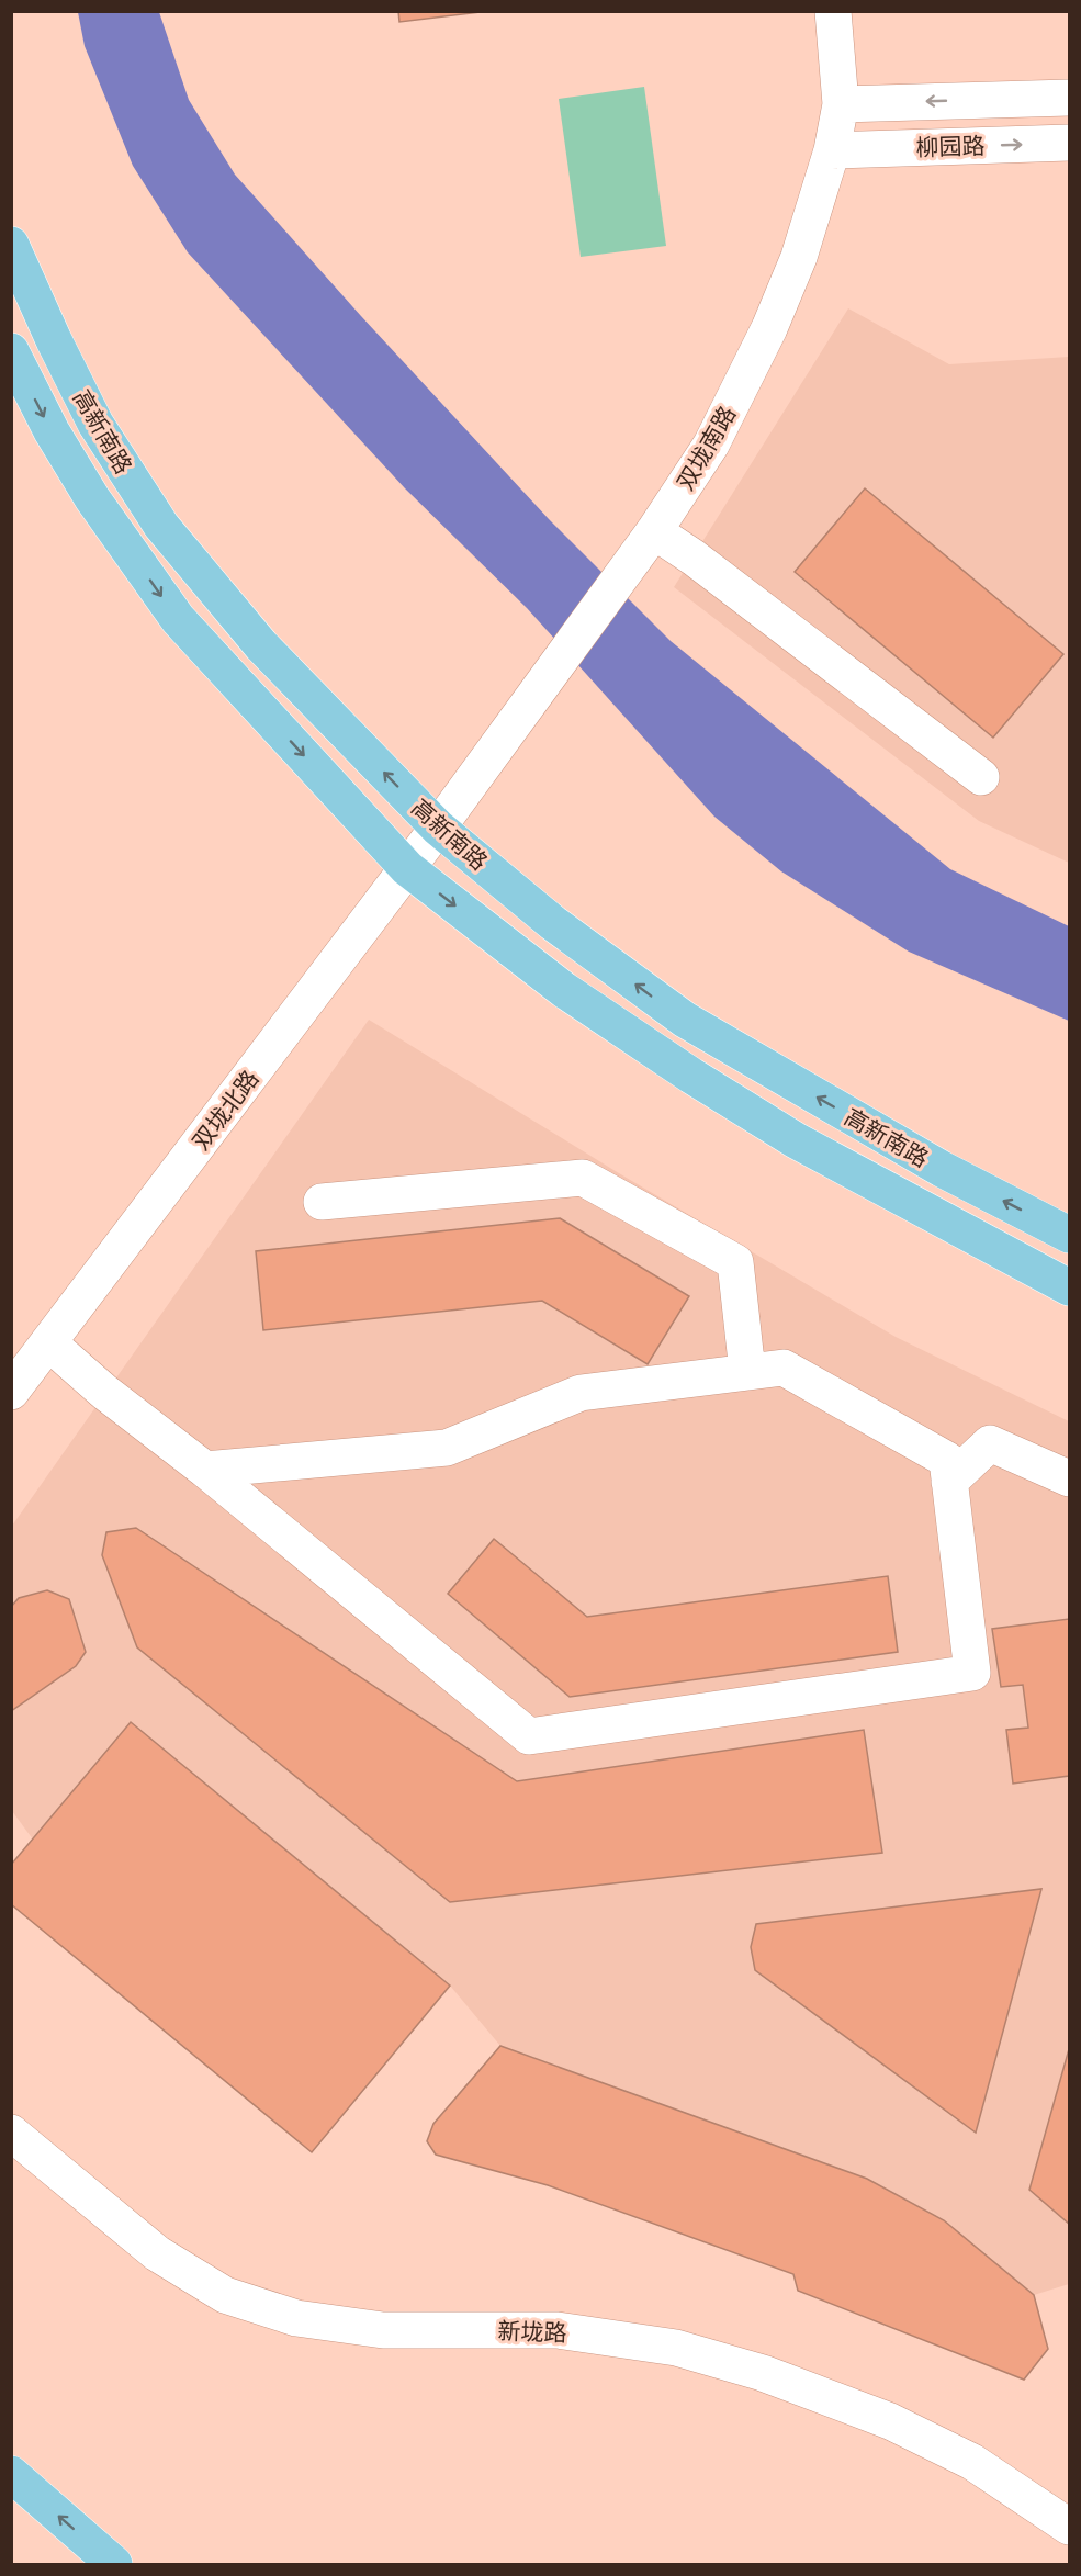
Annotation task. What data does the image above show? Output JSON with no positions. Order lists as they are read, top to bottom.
{
  "streets": {
    "main road": ["高新南路"],
    "street": [
      "柳园路",
      "双垅南路",
      "双垅北路",
      "新垅路"
    ]
  },
  "crossings": [
    ["柳园路", "双垅南路"],
    ["高新南路", "双垅南路"],
    ["高新南路", "双垅北路"],
    ["双垅南路", "双垅北路"]
  ]
}
